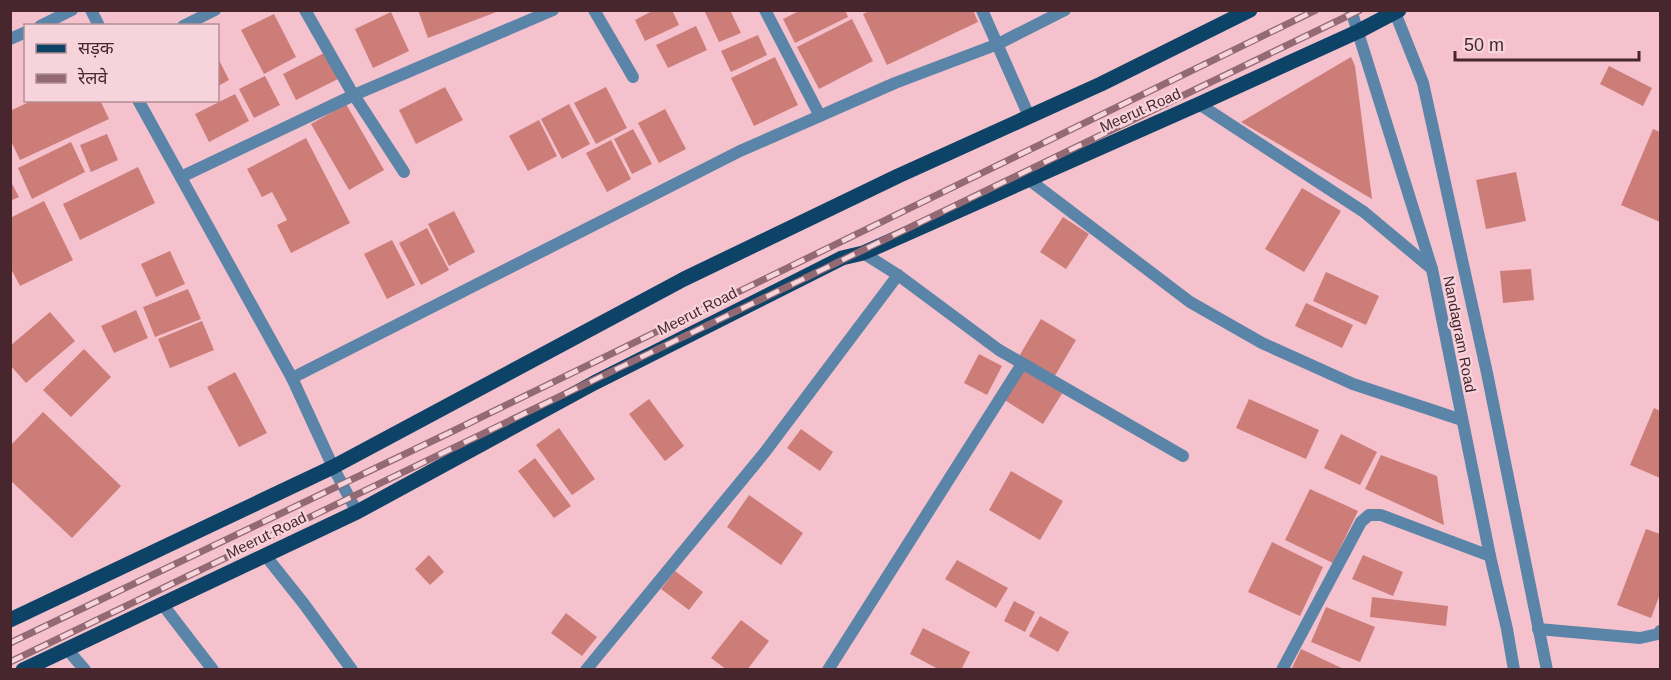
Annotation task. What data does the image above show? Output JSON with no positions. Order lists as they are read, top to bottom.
{
  "streets": {
    "main road": ["Meerut Road"],
    "street": ["Nandagram Road"]
  },
  "crossings": [
    ["Meerut Road", "Nandagram Road"]
  ],
  "legend": ["सड़क", "रेलवे"],
  "scale_bar": "50 m"
}
